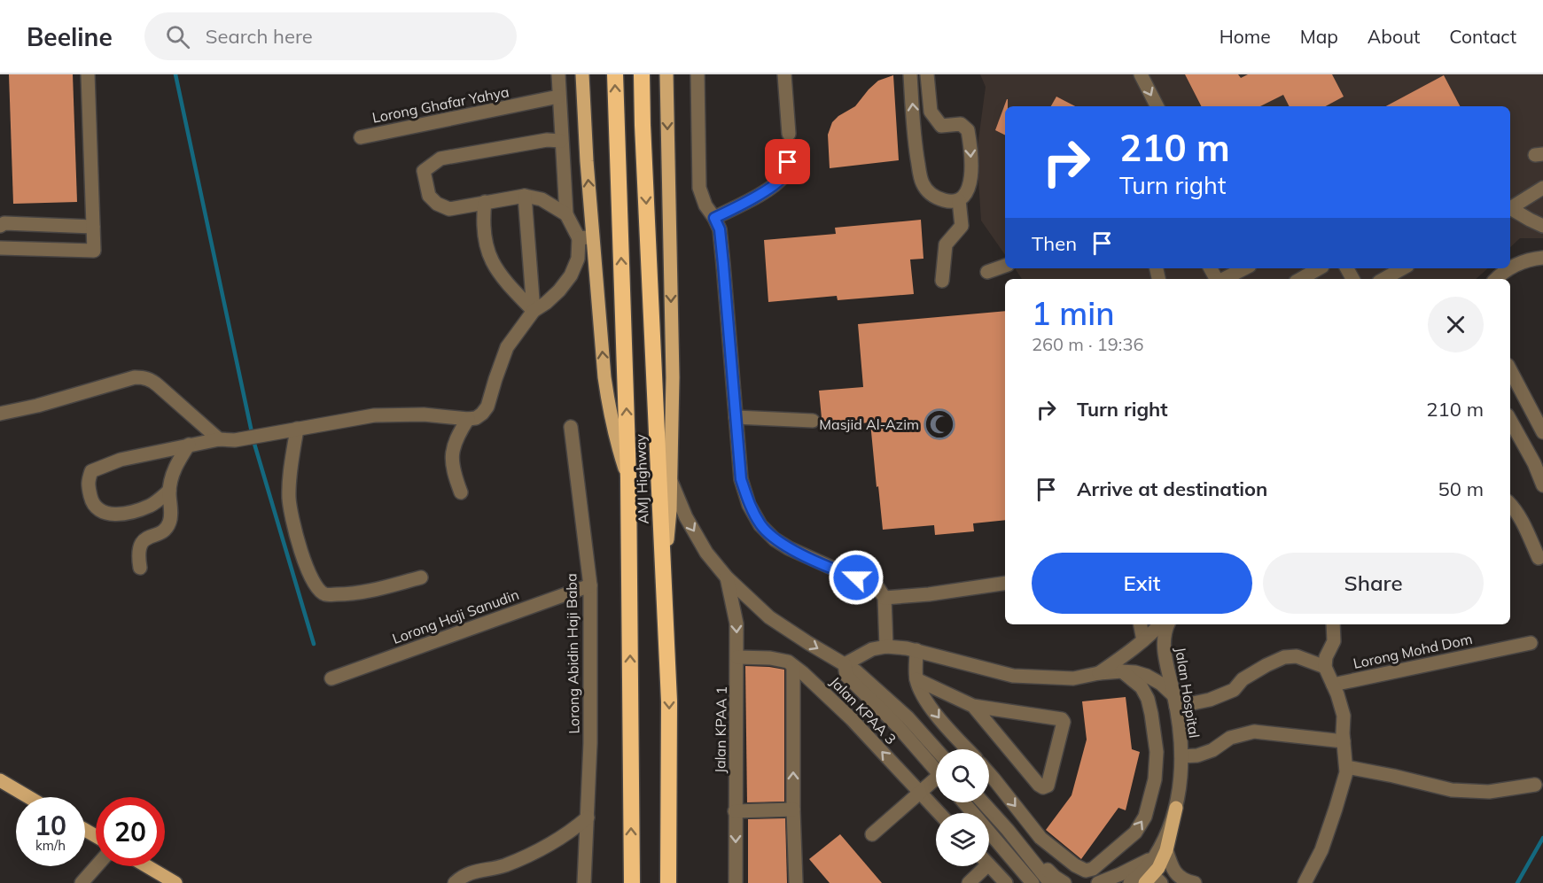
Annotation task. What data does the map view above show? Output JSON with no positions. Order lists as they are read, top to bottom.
{
  "streets": {
    "highway": ["AMJ Highway"],
    "street": [
      "Lorong Ghafar Yahya",
      "Lorong Haji Sanudin",
      "Lorong Mohd Dom",
      "Lorong Abidin Haji Baba",
      "Jalan Hospital",
      "Jalan KPAA 3",
      "Jalan KPAA 1"
    ]
  },
  "crossings": [
    ["Lorong Haji Sanudin", "Lorong Abidin Haji Baba"],
    ["Jalan KPAA 3", "Jalan KPAA 1"]
  ],
  "places": {
    "mosque": ["Masjid Al-Azim"]
  },
  "page": {
    "header": "Beeline",
    "search": "Search here",
    "nav": [
      "Home",
      "Map",
      "About",
      "Contact"
    ],
    "turn": ["210 m", "Turn right"],
    "then": "Then",
    "heading": ["1 min", "260 m · 19:36"],
    "list": [
      {
        "name": "Turn right",
        "value": "210 m"
      },
      {
        "name": "Arrive at destination",
        "value": "50 m"
      }
    ],
    "buttons": ["Exit", "Share"],
    "speed": "10 km/h",
    "limit": "20"
  }
}
